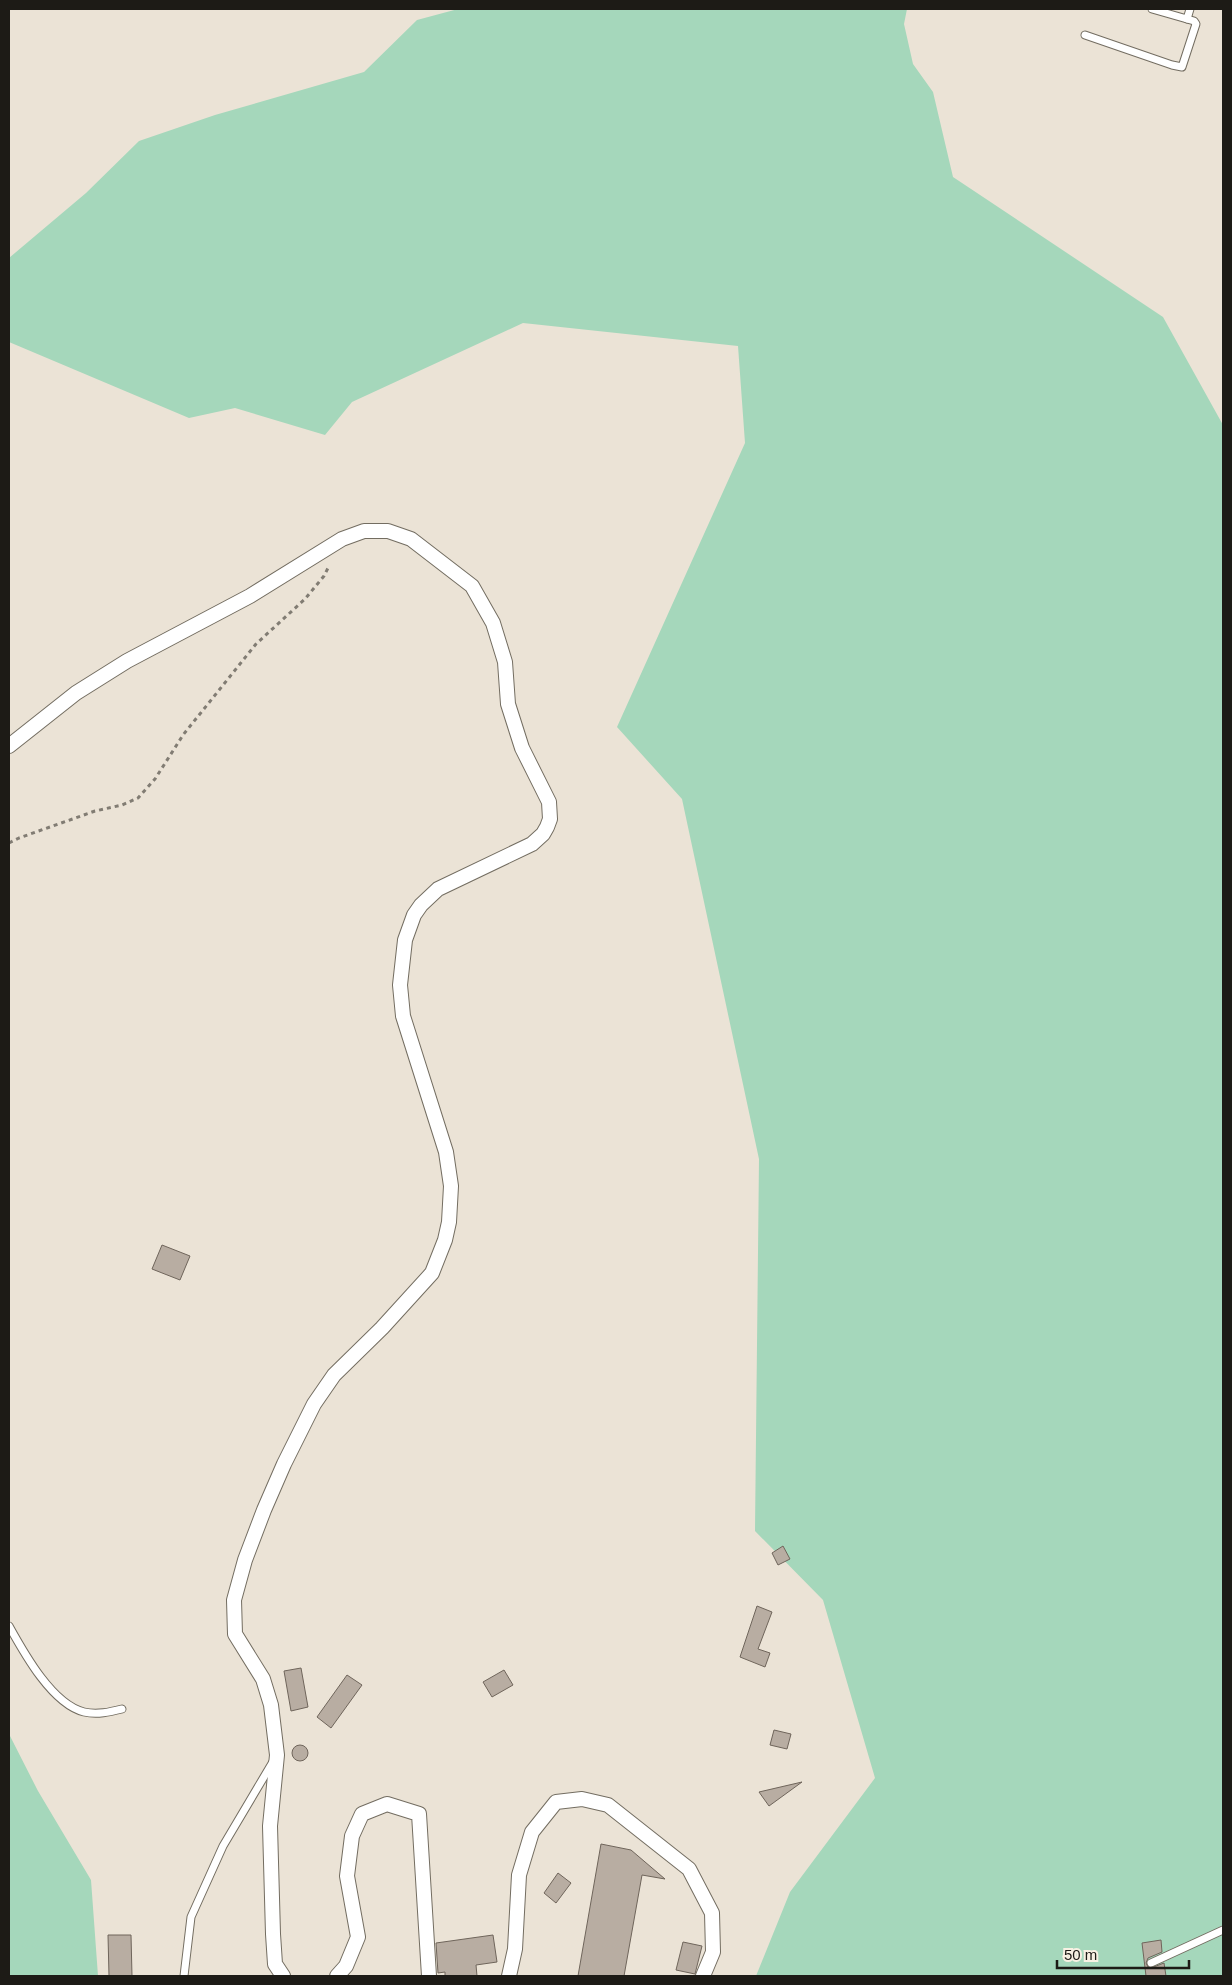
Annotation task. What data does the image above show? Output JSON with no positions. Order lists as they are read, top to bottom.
{
  "scale_bar": "50 m"
}
